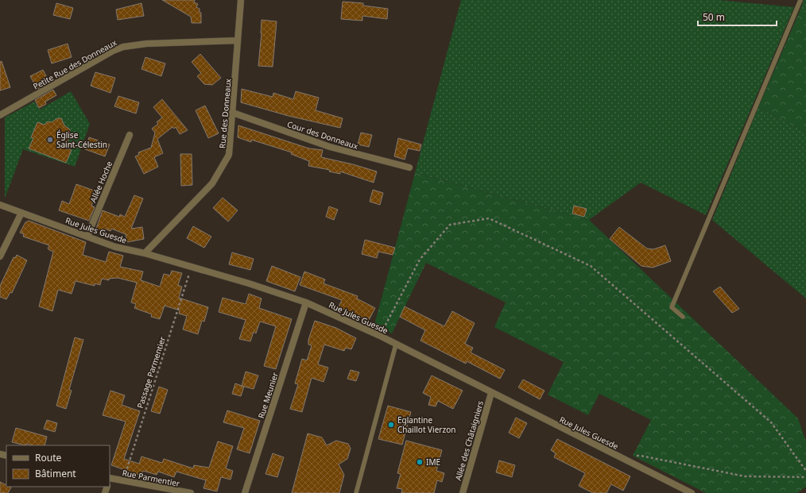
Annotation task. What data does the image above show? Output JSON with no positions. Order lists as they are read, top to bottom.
{
  "streets": {
    "street": [
      "Petite Rue des Donneaux",
      "Rue des Donneaux",
      "Cour des Donneaux",
      "Allée Hoche",
      "Rue Jules Guesde",
      "Rue Meunier",
      "Allée des Châtaigniers",
      "Rue Parmentier"
    ],
    "path": ["Passage Parmentier"]
  },
  "crossings": [
    ["Petite Rue des Donneaux", "Rue des Donneaux"],
    ["Rue des Donneaux", "Cour des Donneaux"],
    ["Rue des Donneaux", "Rue Jules Guesde"],
    ["Allée Hoche", "Rue Jules Guesde"],
    ["Rue Jules Guesde", "Passage Parmentier"],
    ["Rue Jules Guesde", "Rue Meunier"],
    ["Rue Jules Guesde", "Allée des Châtaigniers"],
    ["Passage Parmentier", "Rue Parmentier"]
  ],
  "places": ["Église Saint-Célestin", "Eglantine Chaillot Vierzon", "IME"],
  "legend": ["Route", "Bâtiment"],
  "scale_bar": "50 m"
}
